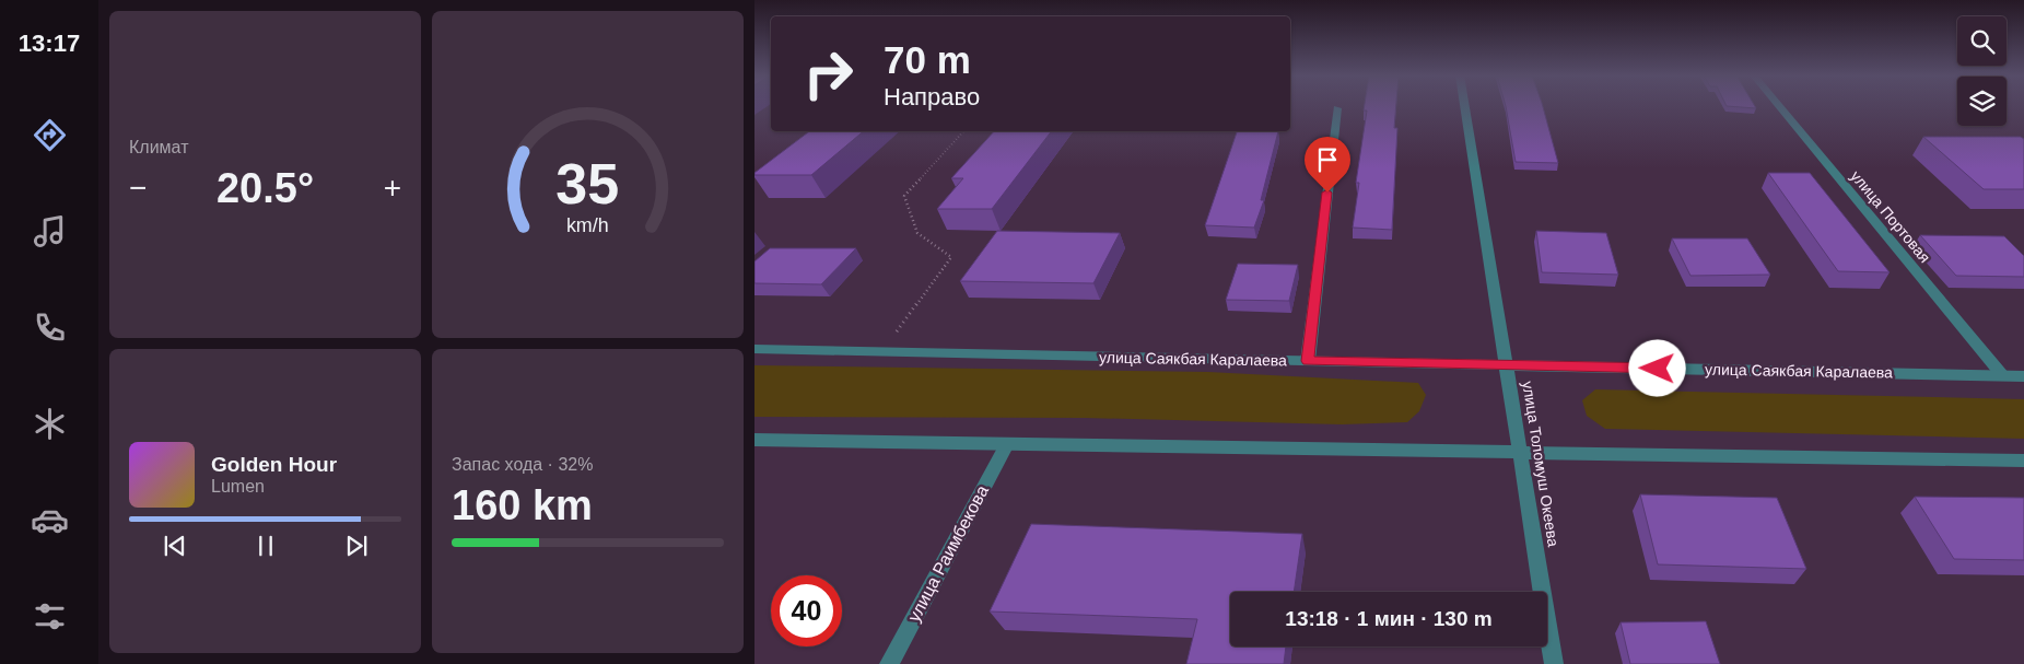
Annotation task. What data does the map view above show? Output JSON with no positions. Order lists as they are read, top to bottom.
{
  "streets": {
    "street": [
      "улица Портовая",
      "улица Саякбая Каралаева",
      "улица Толомуш Океева",
      "улица Раимбекова"
    ]
  },
  "crossings": [
    ["улица Портовая", "улица Саякбая Каралаева"],
    ["улица Саякбая Каралаева", "улица Толомуш Океева"]
  ],
  "page": {
    "tabs": "13:17",
    "tile": [
      "Климат",
      ["Запас хода · 32%", "160 km"]
    ],
    "turn": ["70 m", "Направо"],
    "heat": ["−", "20.5°", "+"],
    "song": ["Golden Hour", "Lumen"],
    "limit": "40",
    "trip": "13:18 · 1 мин · 130 m",
    "gauge": ["35", "km/h"]
  }
}
